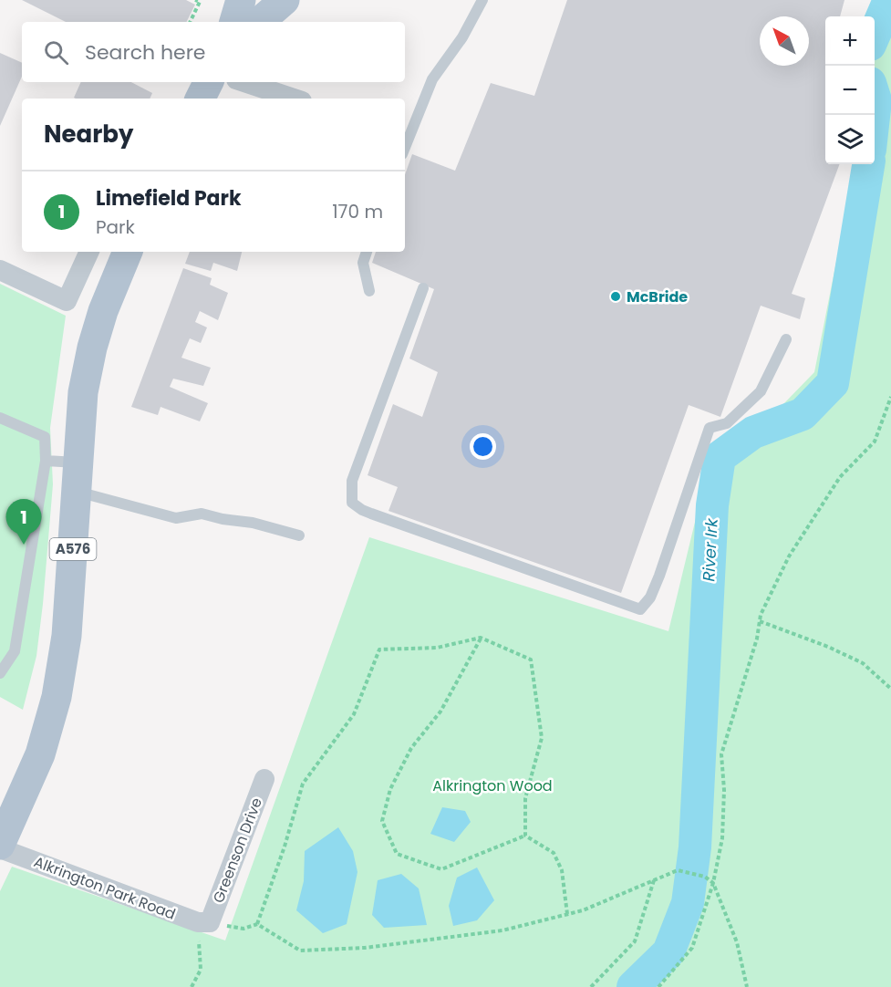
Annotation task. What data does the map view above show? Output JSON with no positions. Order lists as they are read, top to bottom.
{
  "streets": {
    "main road": ["A576"],
    "street": ["Greenson Drive", "Alkrington Park Road"]
  },
  "crossings": [
    ["A576", "Alkrington Park Road"],
    ["Greenson Drive", "Alkrington Park Road"]
  ],
  "water": ["River Irk"],
  "parks": ["Alkrington Wood"],
  "places": ["McBride"],
  "north": "top left",
  "page": {
    "map_buttons": ["+", "−"],
    "search": "Search here",
    "heading": "Nearby",
    "list": [
      {
        "mark": "1",
        "name": "Limefield Park",
        "note": "Park",
        "value": "170 m"
      }
    ],
    "pins": "1"
  }
}
